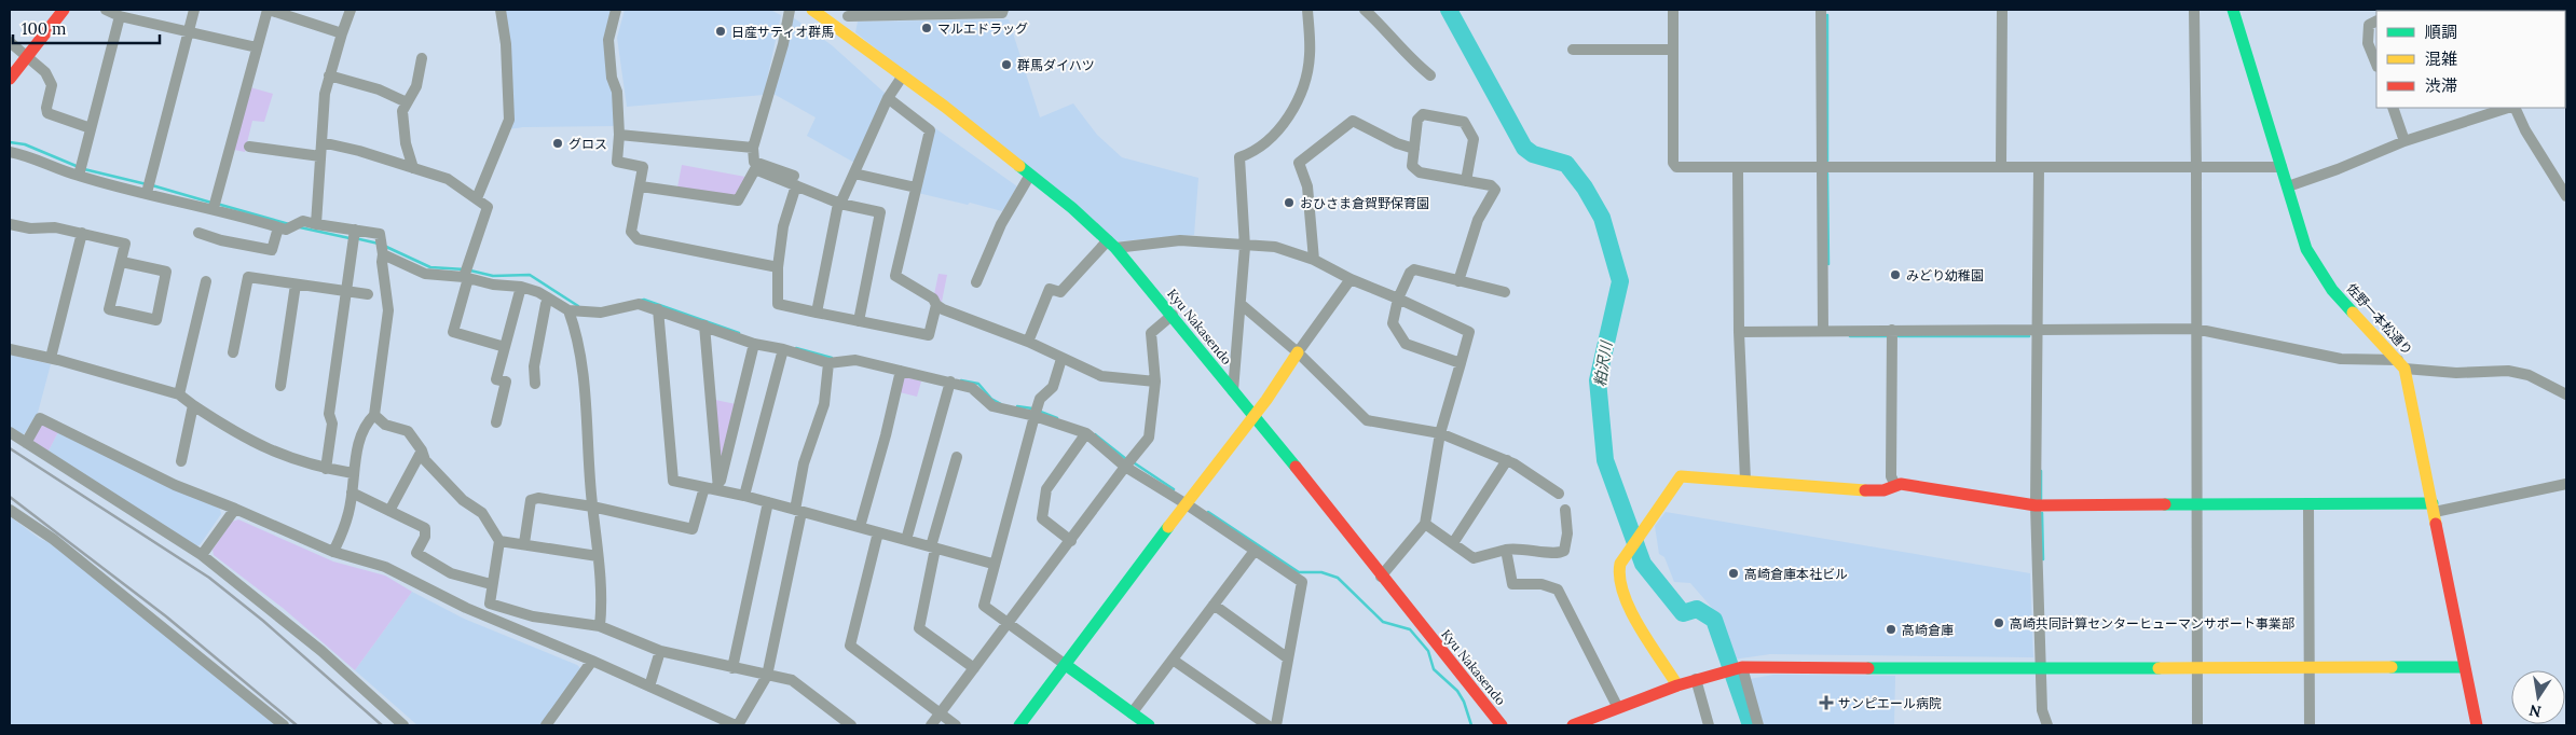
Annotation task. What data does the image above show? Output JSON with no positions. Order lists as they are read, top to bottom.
{
  "streets": {
    "street": ["佐野一本松通り", "Kyu Nakasendo"]
  },
  "water": ["粕沢川"],
  "places": {
    "other": [
      "マルエドラッグ",
      "日産サティオ群馬",
      "群馬ダイハツ",
      "グロス",
      "おひさま倉賀野保育園",
      "みどり幼稚園",
      "高崎倉庫本社ビル",
      "高崎共同計算センターヒューマンサポート事業部",
      "高崎倉庫"
    ],
    "health": ["サンピエール病院"]
  },
  "legend": ["順調", "混雑", "渋滞"],
  "scale_bar": "100 m",
  "north": "bottom"
}
